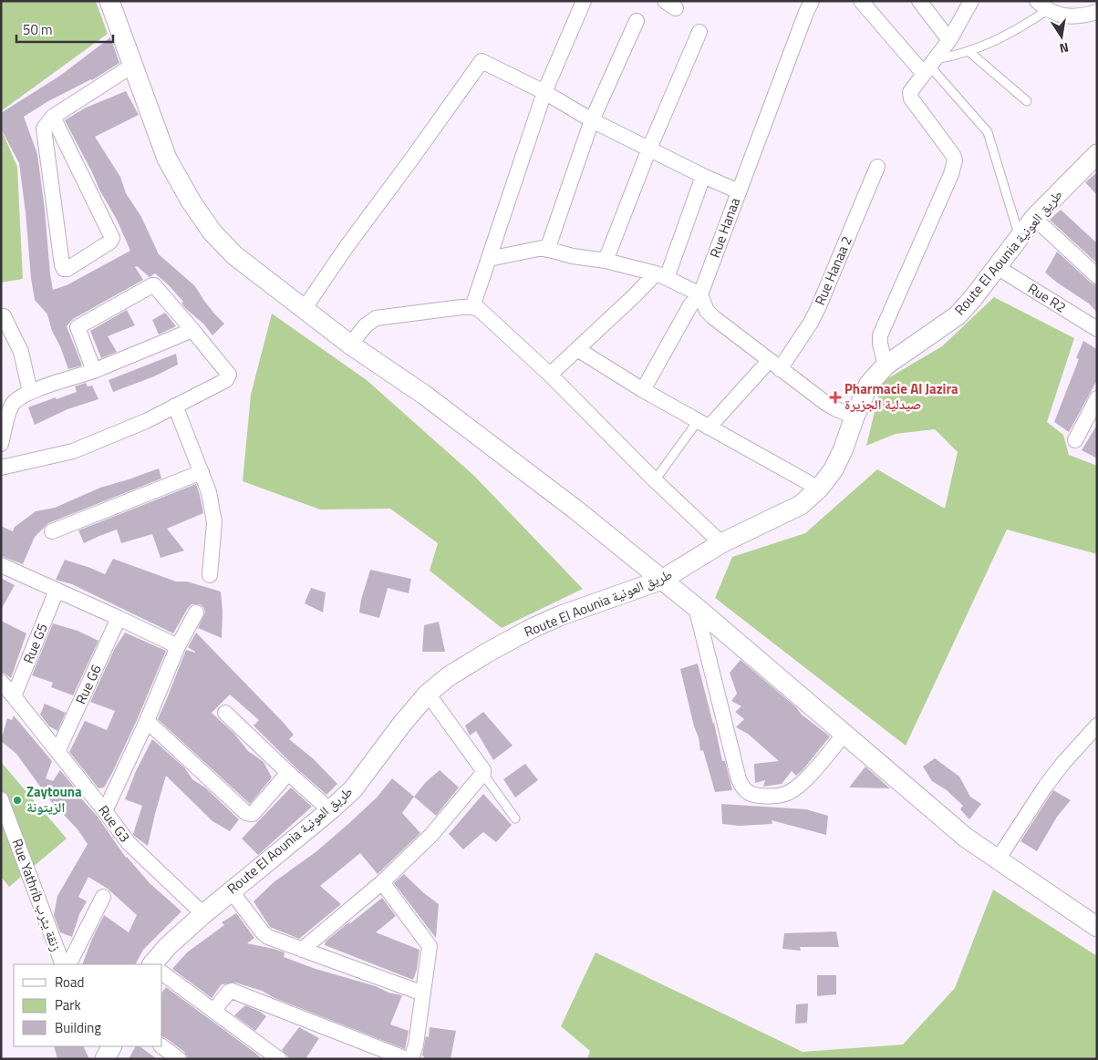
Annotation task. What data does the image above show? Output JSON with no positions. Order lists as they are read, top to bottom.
{
  "streets": {
    "street": [
      "Rue Hanaa",
      "Route El Aounia طريق العونية",
      "Rue Hanaa 2",
      "Rue R2",
      "Rue G5",
      "Rue G6",
      "Rue G3",
      "Rue Yathrib زنقة يثرب"
    ]
  },
  "crossings": [
    ["Route El Aounia طريق العونية", "Rue R2"],
    ["Route El Aounia طريق العونية", "Rue G3"],
    ["Rue G5", "Rue G3"],
    ["Rue G6", "Rue G3"]
  ],
  "places": {
    "health": ["Pharmacie Al Jazira صيدلية الجزيرة"],
    "other": ["Zaytouna الزيتونة"]
  },
  "legend": ["Road", "Park", "Building"],
  "scale_bar": "50 m",
  "north": "bottom"
}
